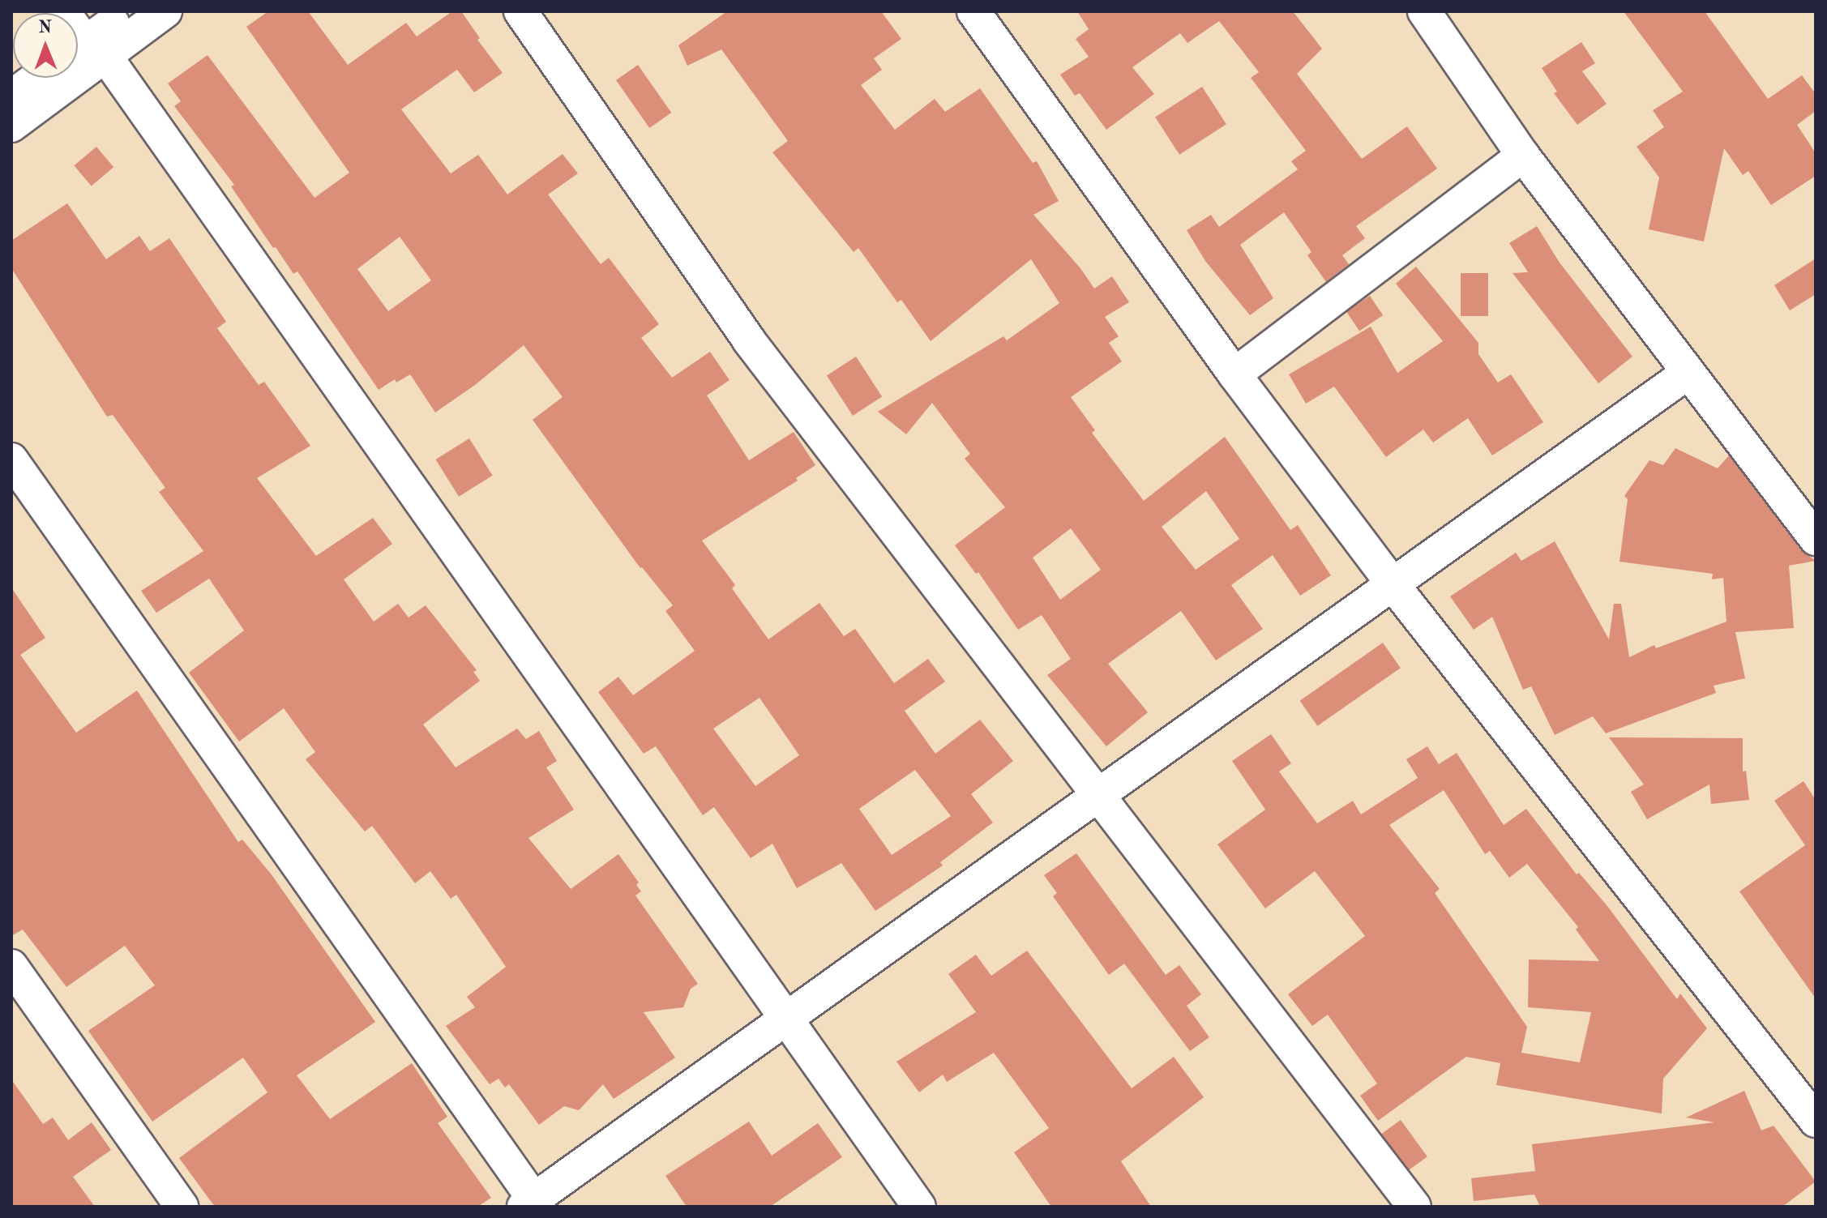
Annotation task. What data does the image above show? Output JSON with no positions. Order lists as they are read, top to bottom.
{
  "north": "top"
}
